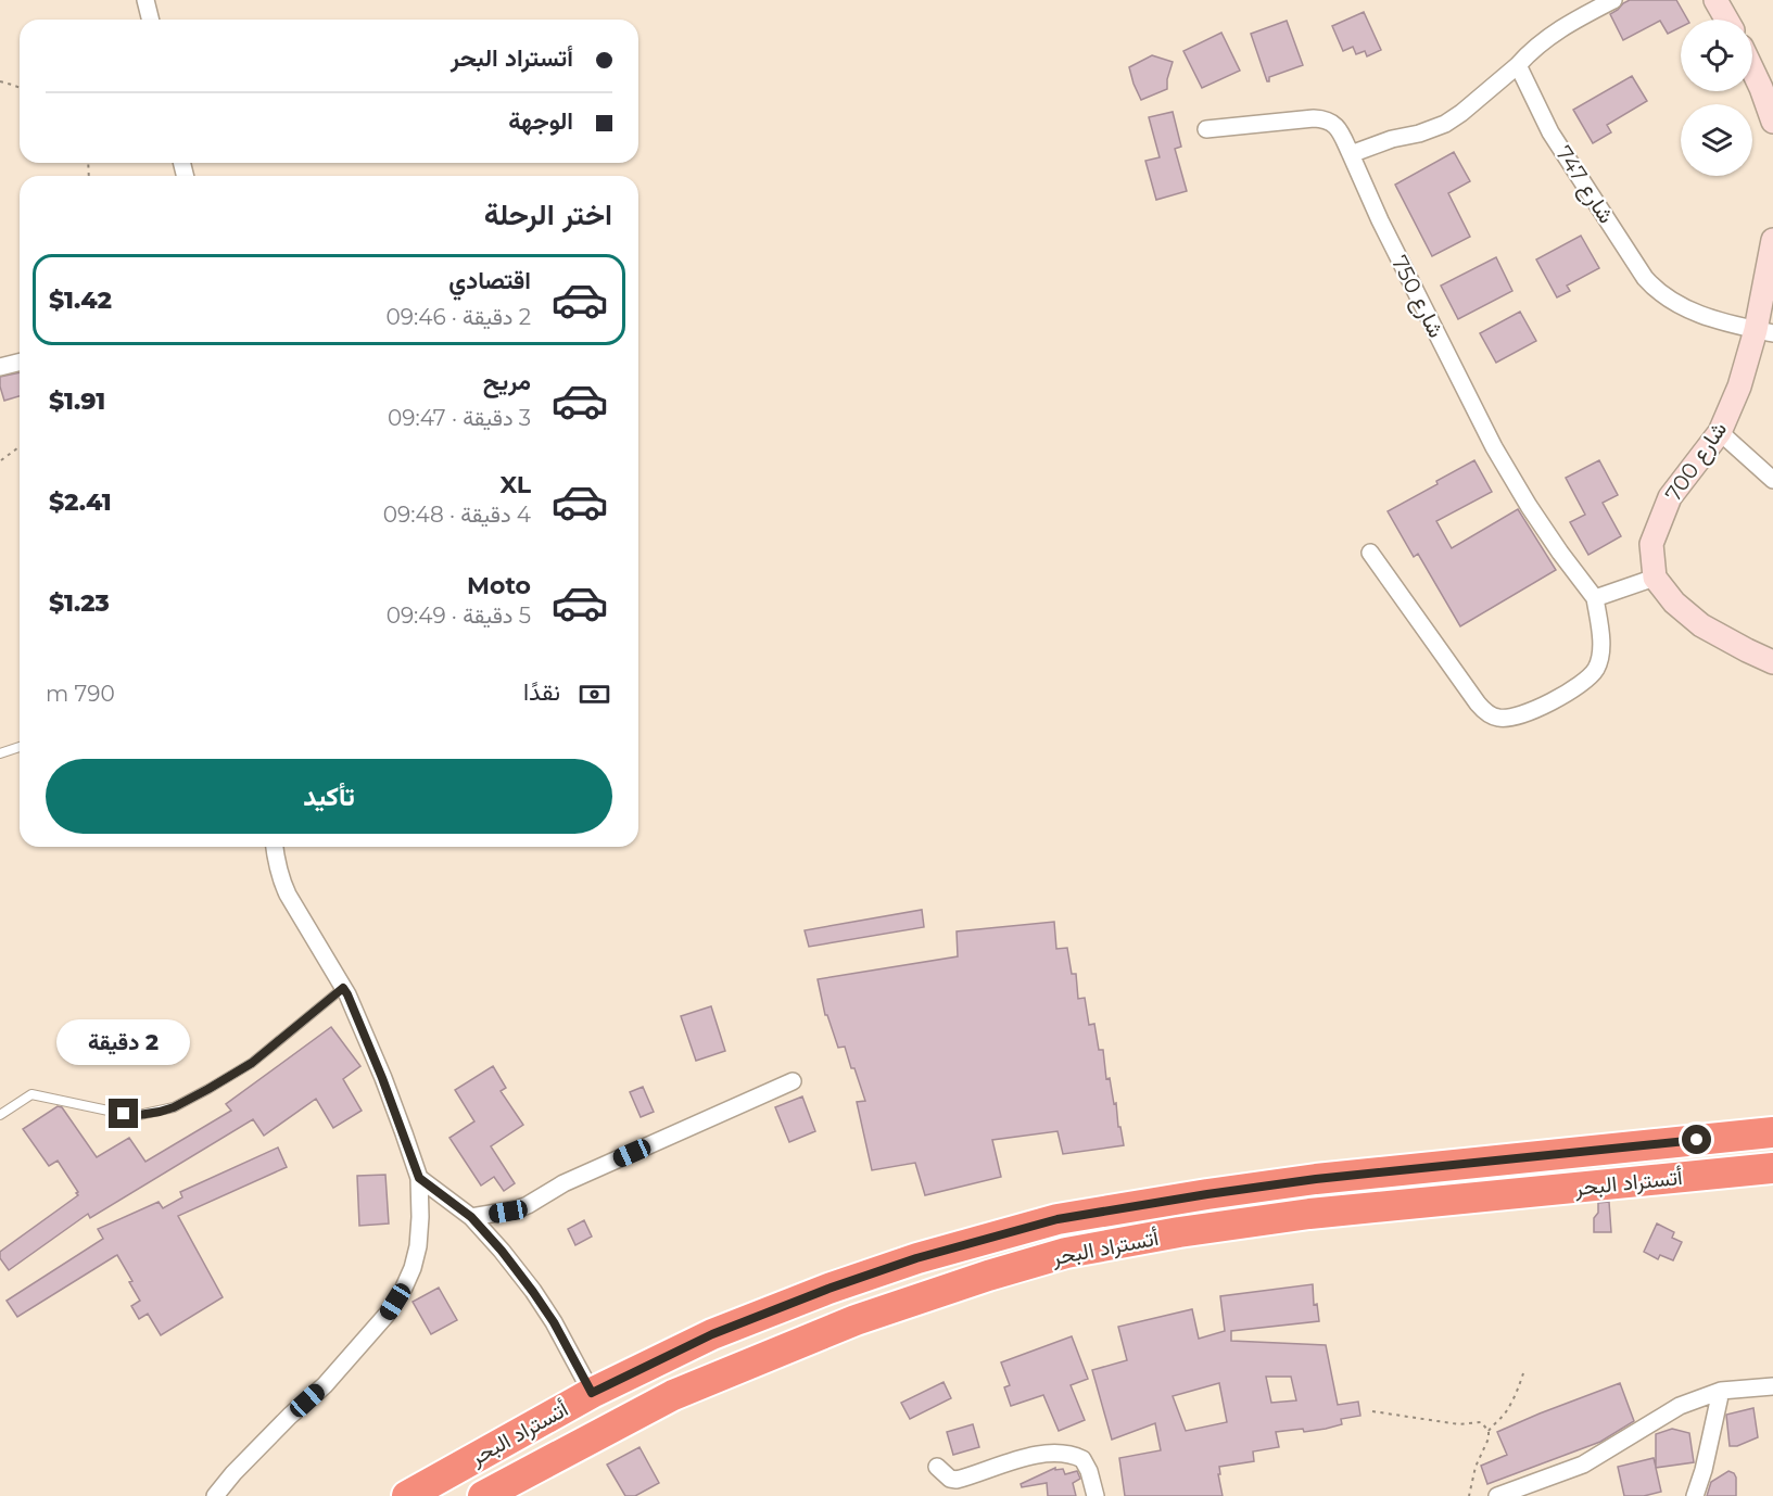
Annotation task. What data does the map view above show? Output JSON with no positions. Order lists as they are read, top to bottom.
{
  "streets": {
    "highway": ["أتستراد البحر"],
    "main road": ["شارع 700"],
    "street": ["شارع 747", "شارع 750"]
  },
  "crossings": [
    ["شارع 747", "شارع 700"]
  ],
  "page": {
    "banner": ["أتستراد البحر", "الوجهة"],
    "heading": "اختر الرحلة",
    "list": [
      {
        "name": "اقتصادي",
        "note": "2 دقيقة · 09:46",
        "value": "$1.42"
      },
      {
        "name": "مريح",
        "note": "3 دقيقة · 09:47",
        "value": "$1.91"
      },
      {
        "name": "XL",
        "note": "4 دقيقة · 09:48",
        "value": "$2.41"
      },
      {
        "name": "Moto",
        "note": "5 دقيقة · 09:49",
        "value": "$1.23"
      }
    ],
    "pay": ["نقدًا", "790 m"],
    "buttons": "تأكيد",
    "bubble": "2 دقيقة"
  }
}
